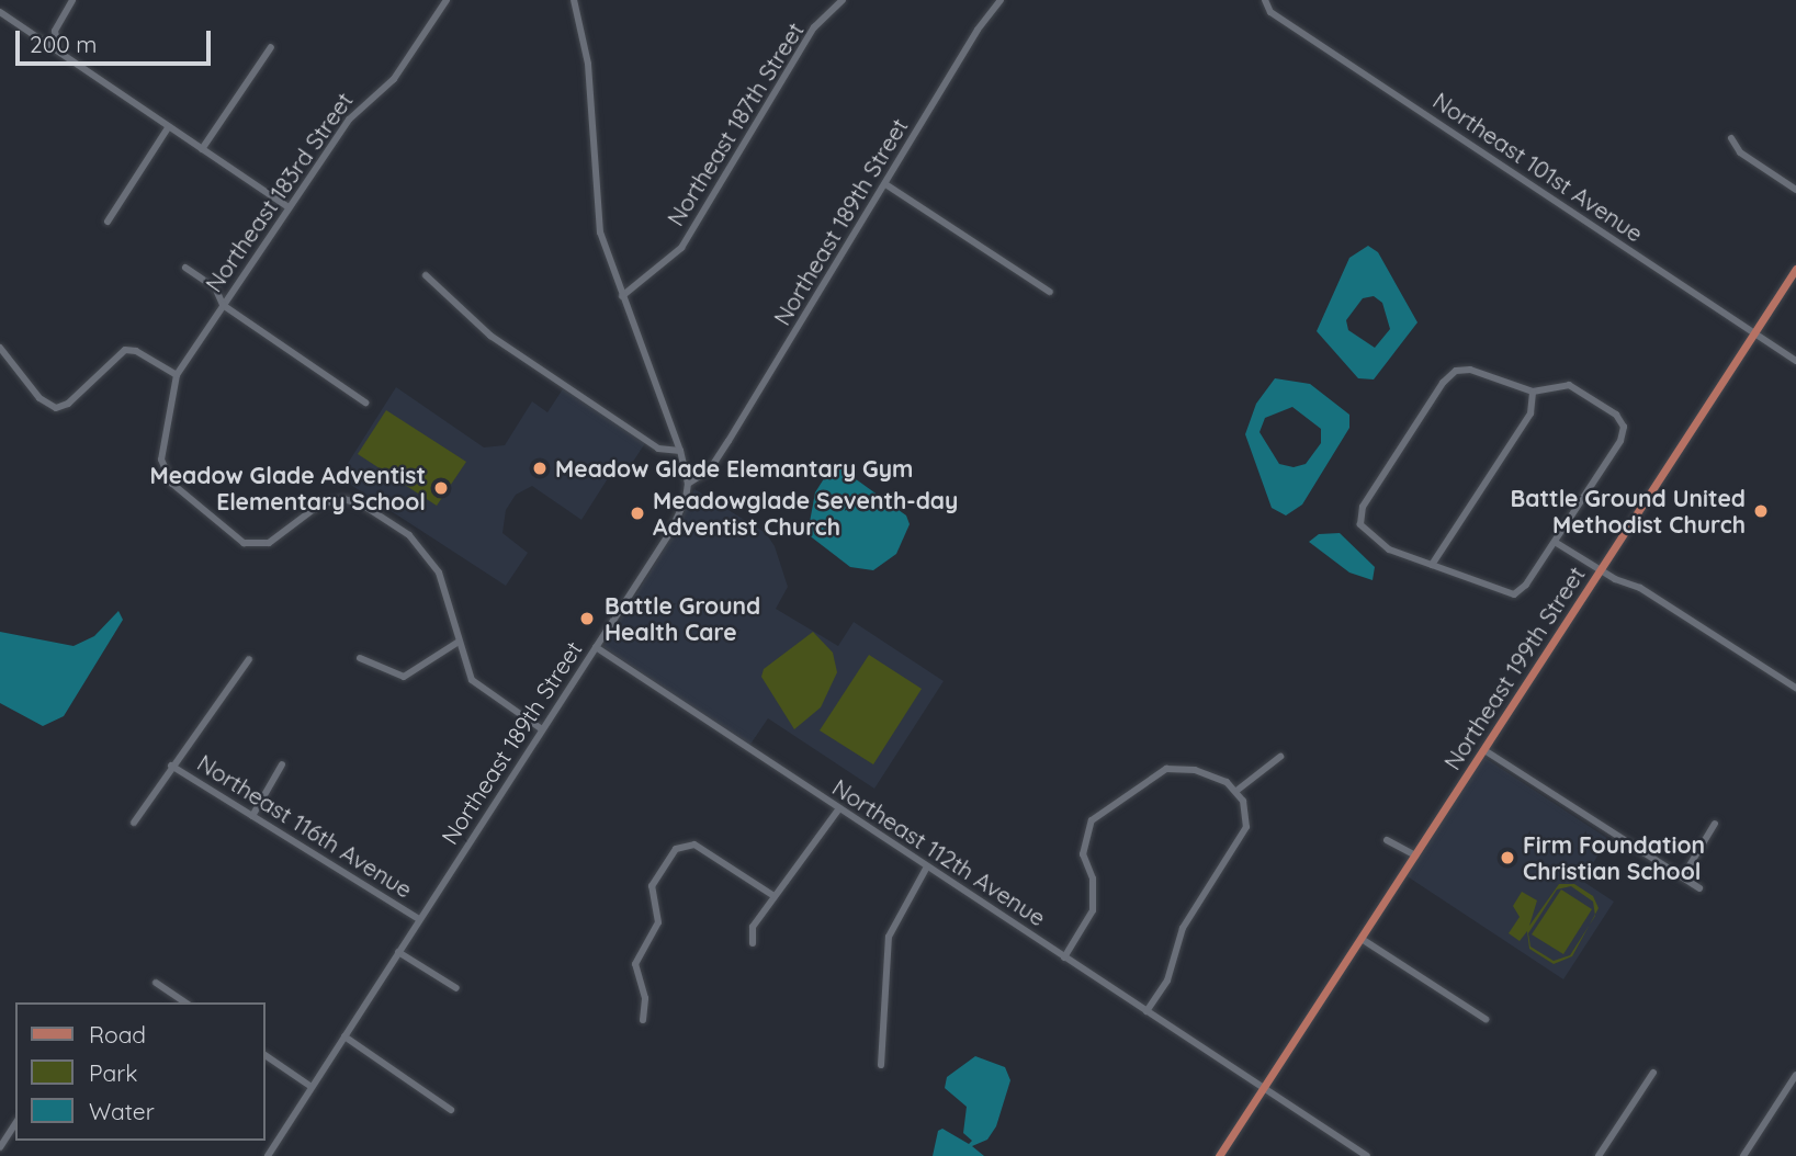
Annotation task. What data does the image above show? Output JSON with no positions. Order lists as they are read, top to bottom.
{
  "streets": {
    "main road": ["Northeast 199th Street"],
    "street": [
      "Northeast 187th Street",
      "Northeast 101st Avenue",
      "Northeast 183rd Street",
      "Northeast 189th Street",
      "Northeast 116th Avenue",
      "Northeast 112th Avenue"
    ]
  },
  "crossings": [
    ["Northeast 101st Avenue", "Northeast 199th Street"],
    ["Northeast 189th Street", "Northeast 116th Avenue"],
    ["Northeast 189th Street", "Northeast 112th Avenue"],
    ["Northeast 199th Street", "Northeast 112th Avenue"]
  ],
  "places": [
    "Meadow Glade Elemantary Gym",
    "Meadow Glade Adventist Elementary School",
    "Battle Ground United Methodist Church",
    "Meadowglade Seventh-day Adventist Church",
    "Battle Ground Health Care",
    "Firm Foundation Christian School"
  ],
  "legend": ["Road", "Park", "Water"],
  "scale_bar": "200 m"
}
